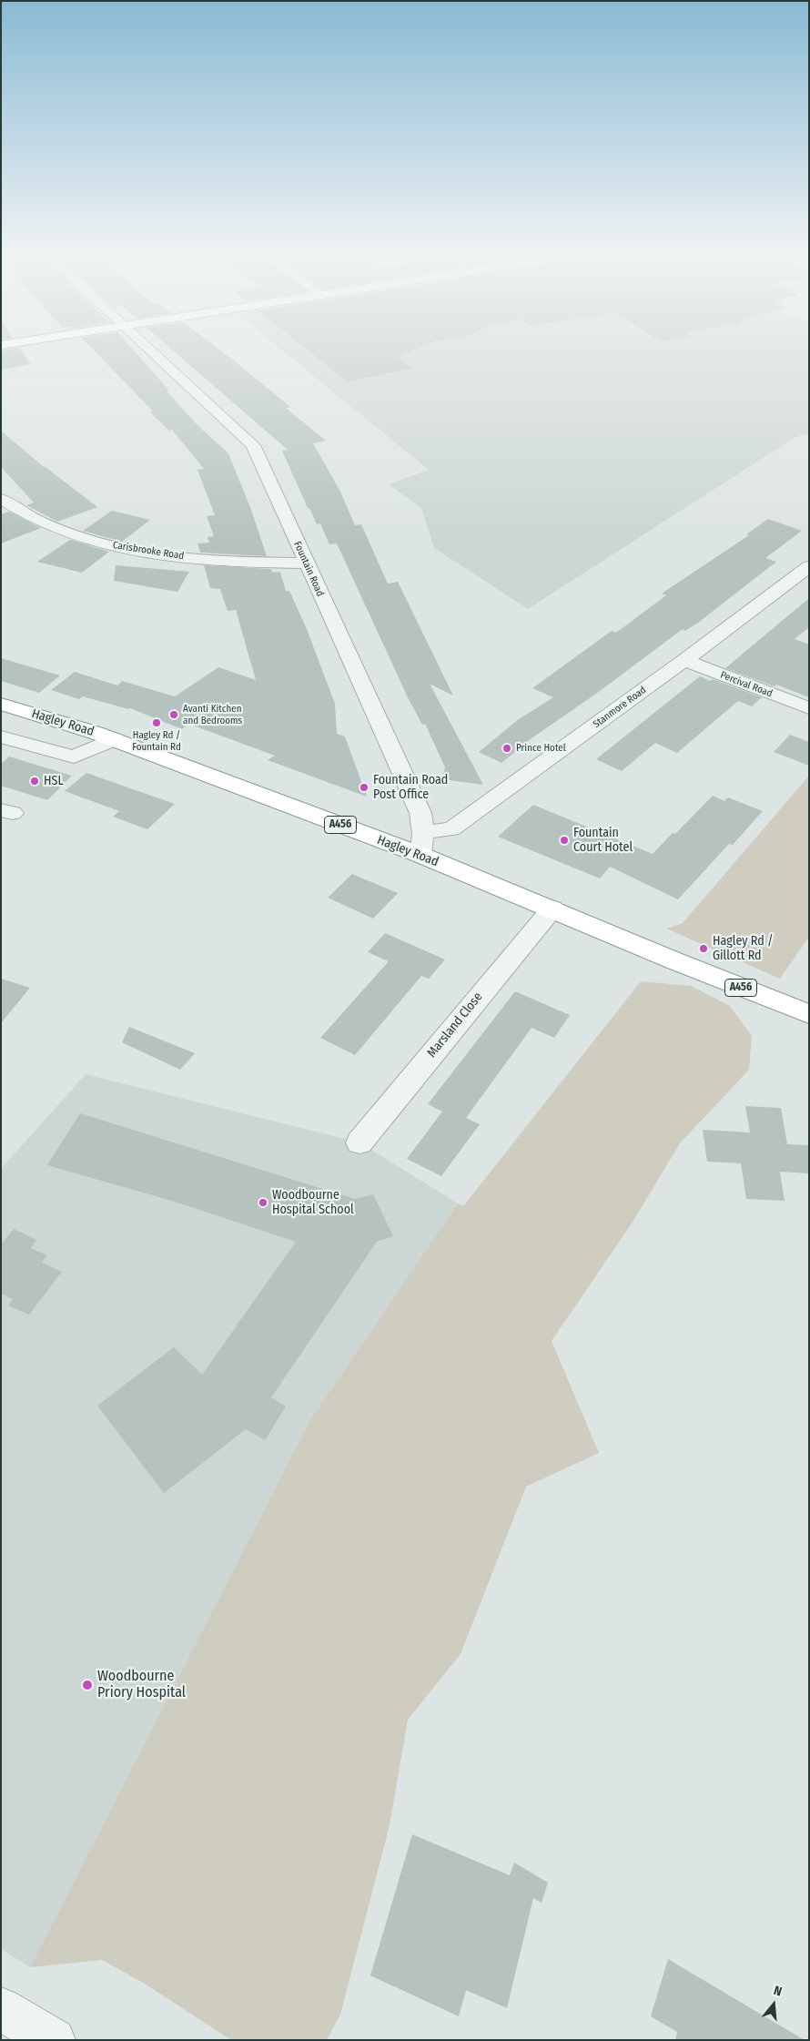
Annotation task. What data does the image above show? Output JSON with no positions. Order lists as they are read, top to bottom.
{
  "streets": {
    "main road": ["Hagley Road", "A456"],
    "street": [
      "Carisbrooke Road",
      "Fountain Road",
      "Percival Road",
      "Stanmore Road",
      "Marsland Close"
    ]
  },
  "crossings": [
    ["Carisbrooke Road", "Fountain Road"],
    ["Fountain Road", "Stanmore Road"],
    ["Fountain Road", "Hagley Road"],
    ["Percival Road", "Stanmore Road"],
    ["Hagley Road", "Marsland Close"]
  ],
  "places": [
    "Avanti Kitchen and Bedrooms",
    "Hagley Rd / Fountain Rd",
    "Prince Hotel",
    "HSL",
    "Fountain Road Post Office",
    "Fountain Court Hotel",
    "Hagley Rd / Gillott Rd",
    "Woodbourne Hospital School",
    "Woodbourne Priory Hospital"
  ],
  "north": "top"
}
